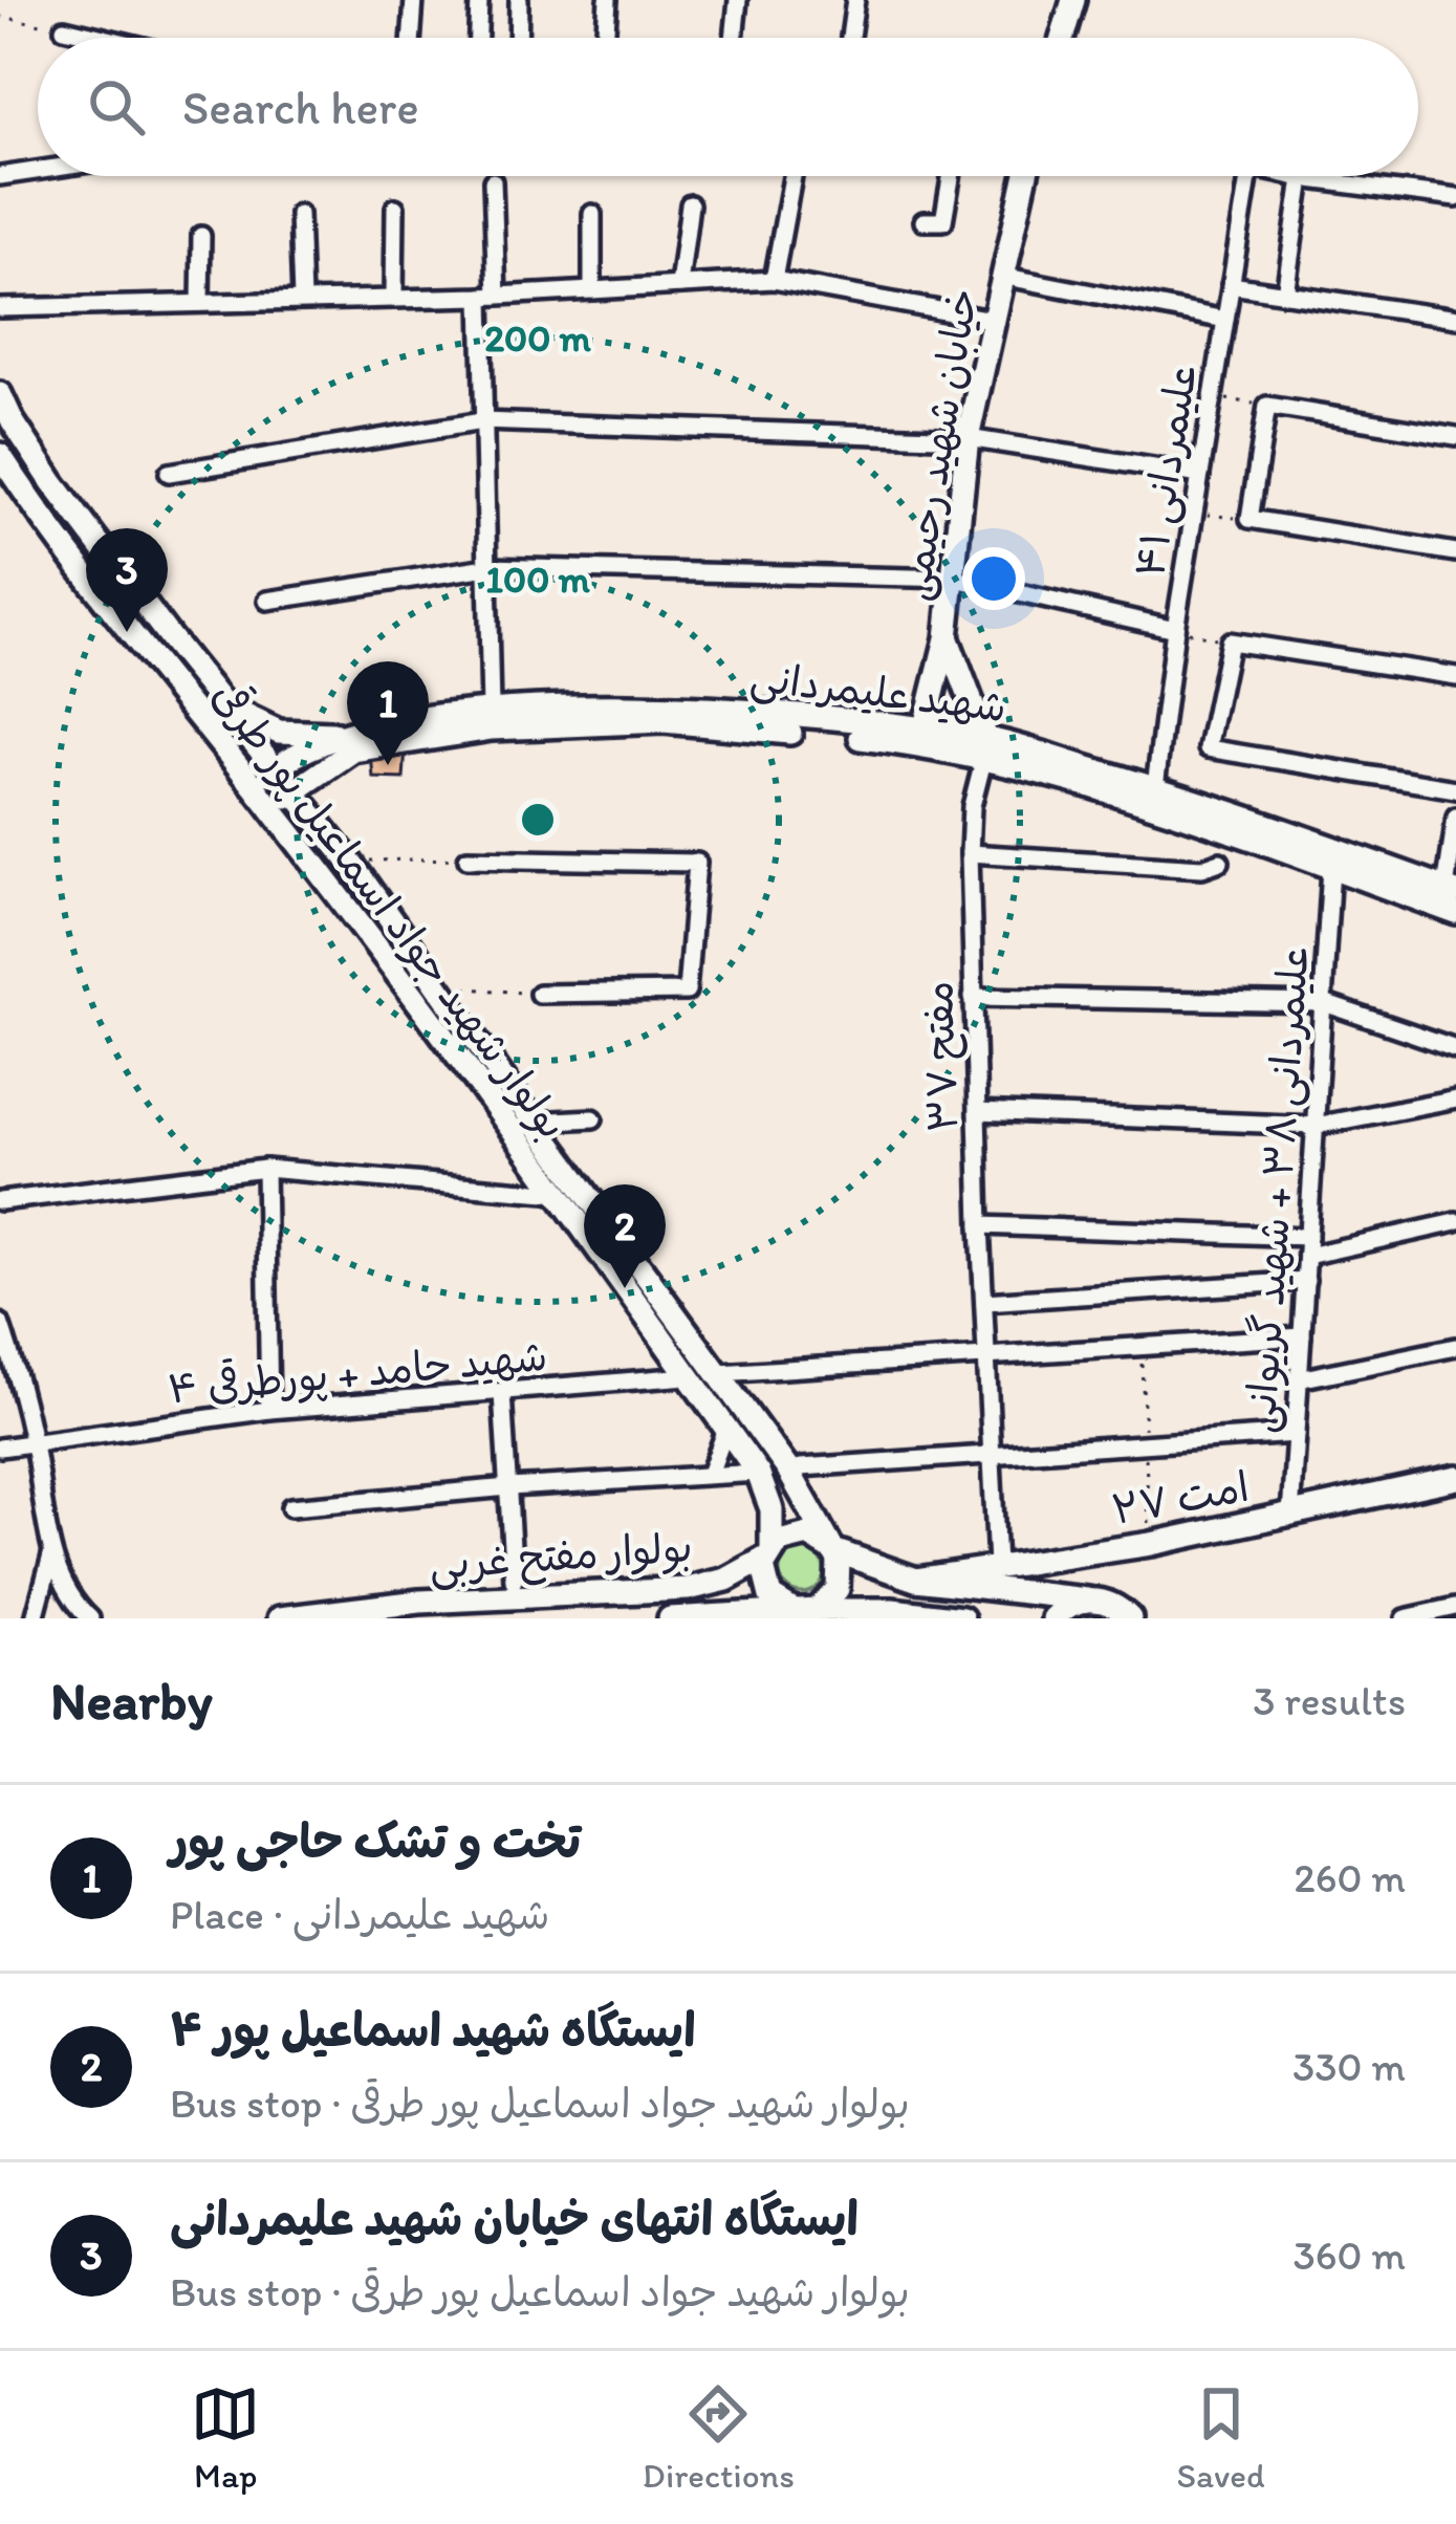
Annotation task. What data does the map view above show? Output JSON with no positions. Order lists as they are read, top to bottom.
{
  "streets": {
    "main road": [
      "خیابان شهید رحیمی",
      "شهید علیمردانی",
      "بولوار شهید جواد اسماعیل پور طرقی",
      "امت ۲۷",
      "بولوار مفتح غربی"
    ],
    "street": [
      "علیمردانی ۴۱",
      "مفتح ۳۷",
      "علیمردانی ۳۸ + شهید گریوانی",
      "شهید حامد + پورطرقی ۴"
    ]
  },
  "crossings": [
    ["خیابان شهید رحیمی", "شهید علیمردانی"],
    ["علیمردانی ۴۱", "شهید علیمردانی"],
    ["شهید علیمردانی", "بولوار شهید جواد اسماعیل پور طرقی"],
    ["شهید علیمردانی", "مفتح ۳۷"],
    ["شهید علیمردانی", "علیمردانی ۳۸ + شهید گریوانی"],
    ["بولوار شهید جواد اسماعیل پور طرقی", "شهید حامد + پورطرقی ۴"],
    ["بولوار شهید جواد اسماعیل پور طرقی", "بولوار مفتح غربی"],
    ["مفتح ۳۷", "امت ۲۷"],
    ["علیمردانی ۳۸ + شهید گریوانی", "امت ۲۷"]
  ],
  "page": {
    "search": "Search here",
    "pins": ["3", "1", "2"],
    "heading": ["Nearby", "3 results"],
    "list": [
      {
        "mark": "1",
        "name": "تخت و تشک حاجی پور",
        "note": "Place · شهید علیمردانی",
        "value": "260 m"
      },
      {
        "mark": "2",
        "name": "ایستگاه شهید اسماعیل پور ۴",
        "note": "Bus stop · بولوار شهید جواد اسماعیل پور طرقی",
        "value": "330 m"
      },
      {
        "mark": "3",
        "name": "ایستگاه انتهای خیابان شهید علیمردانی",
        "note": "Bus stop · بولوار شهید جواد اسماعیل پور طرقی",
        "value": "360 m"
      }
    ],
    "nav": ["Map", "Directions", "Saved"]
  },
  "rings": ["200 m", "100 m"]
}
